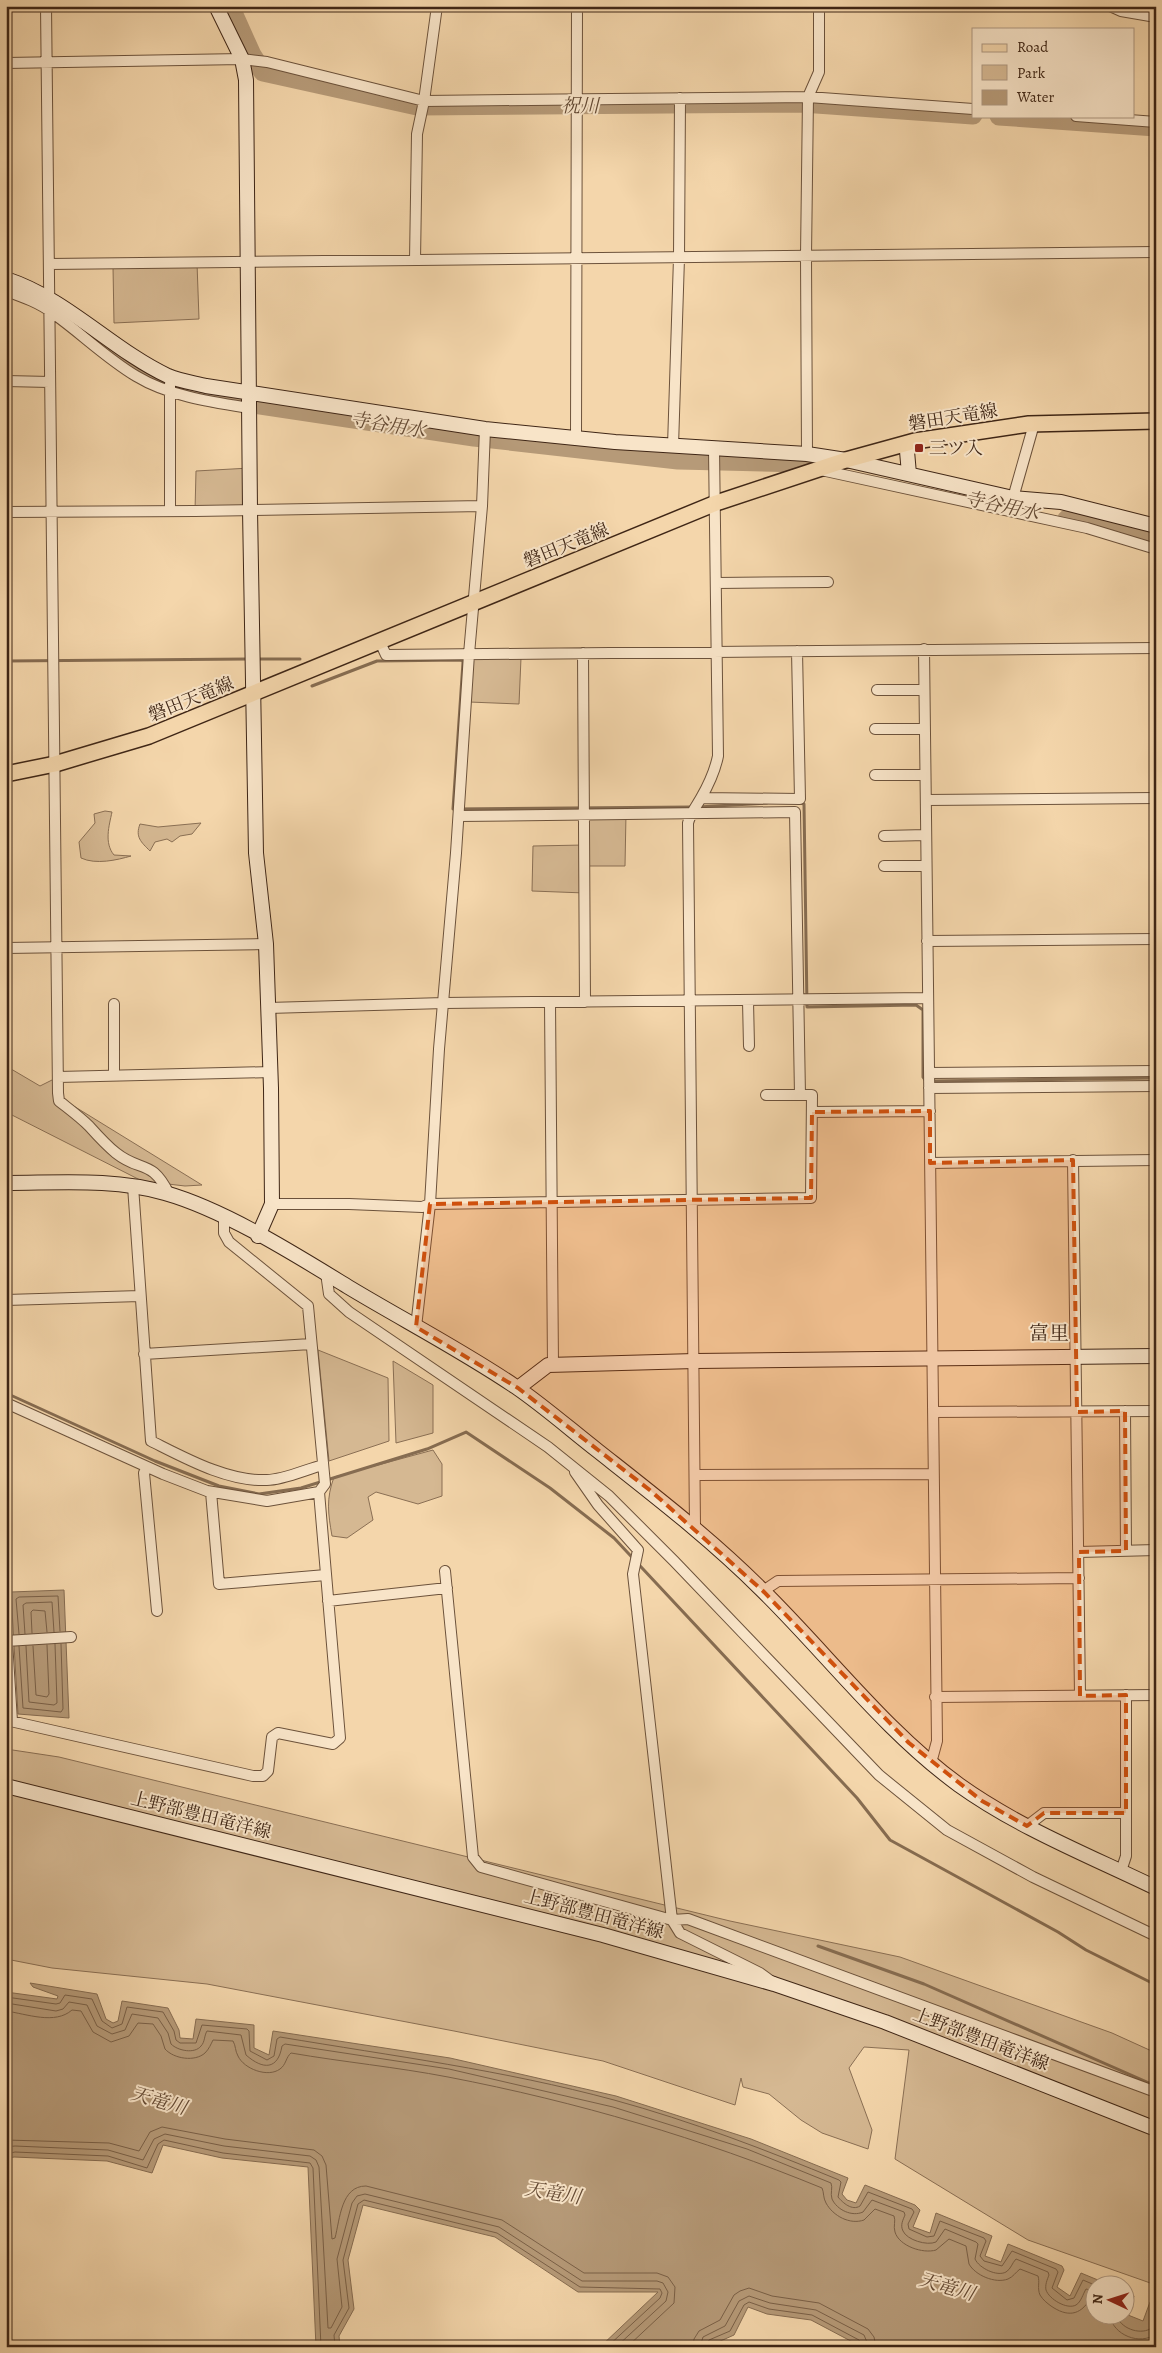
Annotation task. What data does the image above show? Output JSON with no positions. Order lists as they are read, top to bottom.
{
  "streets": {
    "main road": ["磐田天竜線"],
    "street": ["上野部豊田竜洋線"]
  },
  "districts": ["富里"],
  "water": ["祝川", "寺谷用水", "天竜川"],
  "places": {
    "transit": ["三ツ入"]
  },
  "legend": ["Road", "Park", "Water"],
  "north": "left"
}
